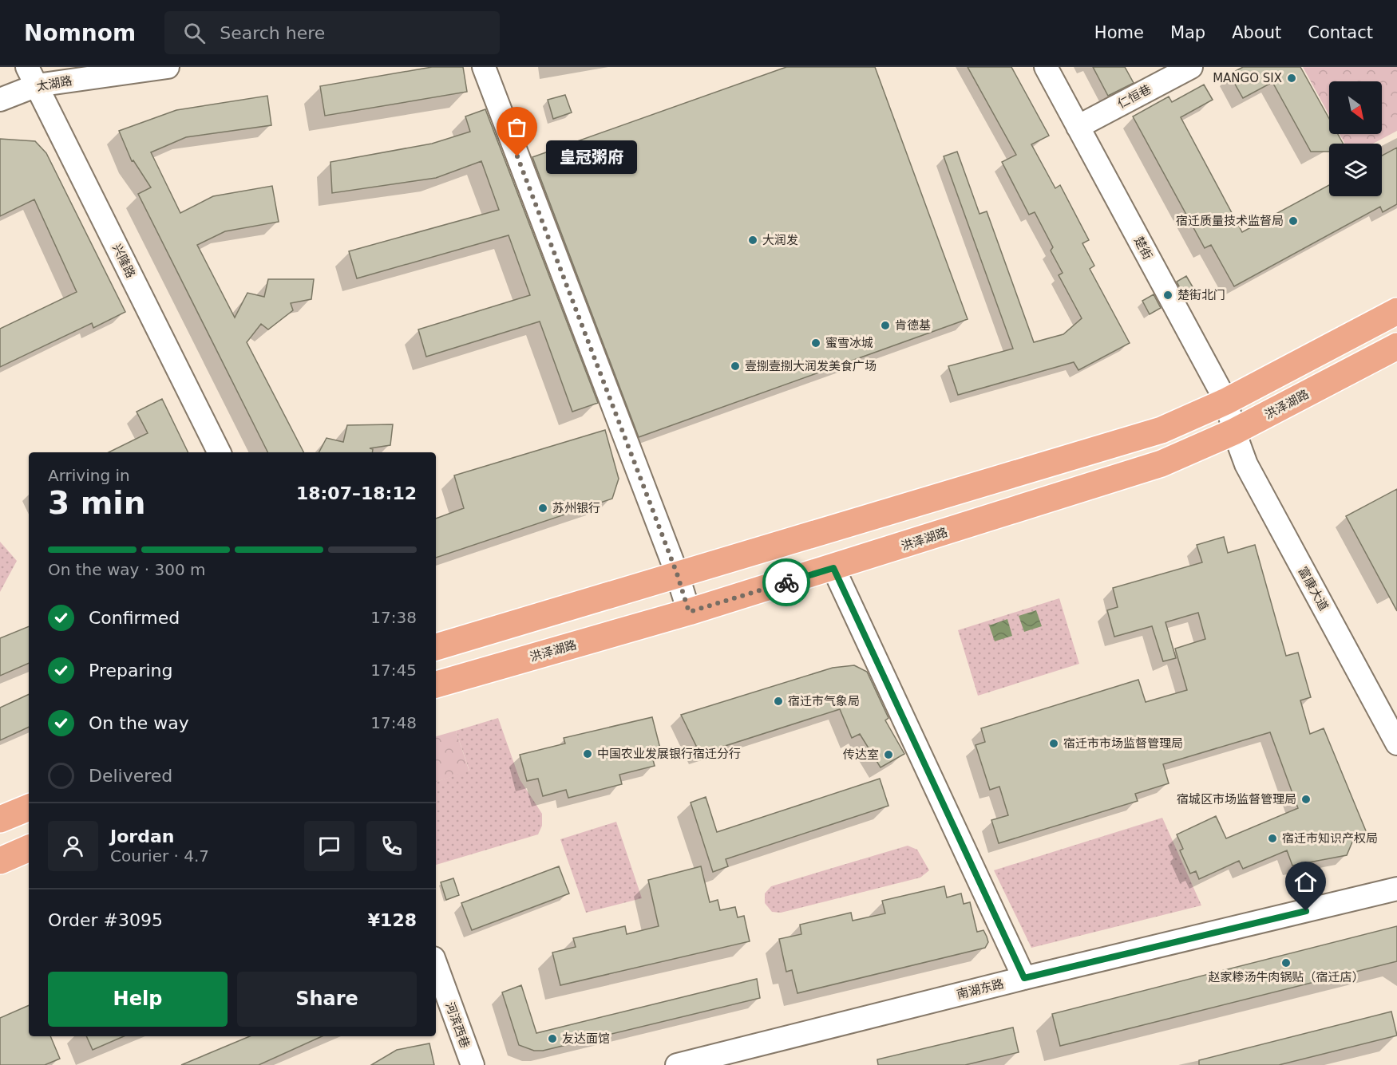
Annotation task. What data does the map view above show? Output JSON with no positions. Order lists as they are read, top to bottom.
{
  "streets": {
    "main road": ["洪泽湖路"],
    "street": [
      "太湖路",
      "仁恒巷",
      "楚街",
      "兴隆路",
      "富康大道",
      "南湖东路",
      "河滨西巷"
    ]
  },
  "crossings": [
    ["太湖路", "兴隆路"],
    ["仁恒巷", "楚街"],
    ["楚街", "洪泽湖路"],
    ["楚街", "富康大道"],
    ["洪泽湖路", "富康大道"]
  ],
  "places": [
    "MANGO SIX",
    "皇冠粥府",
    "宿迁质量技术监督局",
    "大润发",
    "楚街北门",
    "肯德基",
    "蜜雪冰城",
    "壹捌壹捌大润发美食广场",
    "苏州银行",
    "宿迁市气象局",
    "宿迁市市场监督管理局",
    "中国农业发展银行宿迁分行",
    "传达室",
    "宿城区市场监督管理局",
    "宿迁市知识产权局",
    "赵家糁汤牛肉锅贴（宿迁店）",
    "友达面馆"
  ],
  "north": "bottom right",
  "page": {
    "header": "Nomnom",
    "search": "Search here",
    "nav": [
      "Home",
      "Map",
      "About",
      "Contact"
    ],
    "bubble": "皇冠粥府",
    "heading": ["3 min", "Arriving in", "18:07–18:12"],
    "panel": [
      "Jordan",
      "Courier · 4.7",
      "Order #3095",
      "¥128"
    ],
    "bar": "On the way · 300 m",
    "list": [
      ["Confirmed", "17:38"],
      ["Preparing", "17:45"],
      ["On the way", "17:48"],
      "Delivered"
    ],
    "buttons": ["Help", "Share"]
  }
}
